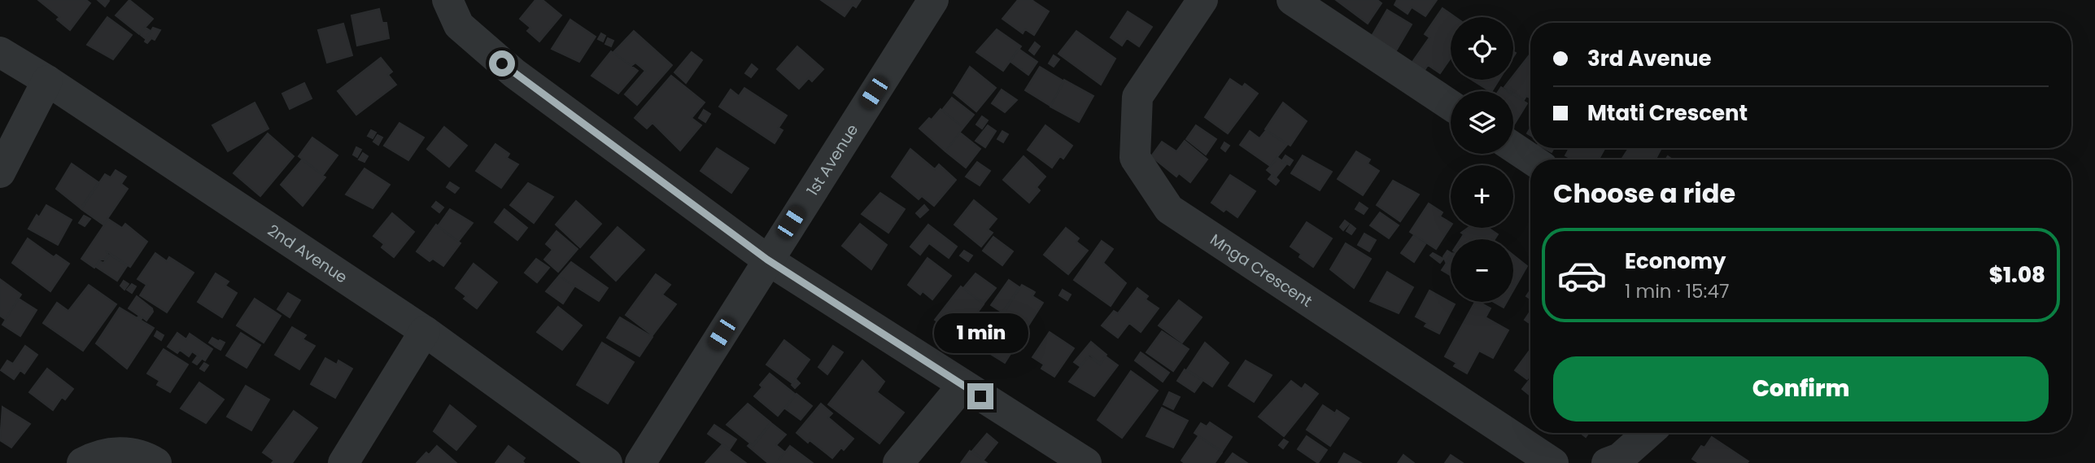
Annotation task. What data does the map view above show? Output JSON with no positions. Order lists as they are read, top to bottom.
{
  "streets": {
    "street": ["1st Avenue", "2nd Avenue", "Mnga Crescent"]
  },
  "page": {
    "map_buttons": ["+", "−"],
    "banner": ["3rd Avenue", "Mtati Crescent"],
    "heading": "Choose a ride",
    "list": [
      {
        "name": "Economy",
        "note": "1 min · 15:47",
        "value": "$1.08"
      }
    ],
    "bubble": "1 min",
    "buttons": "Confirm"
  }
}
